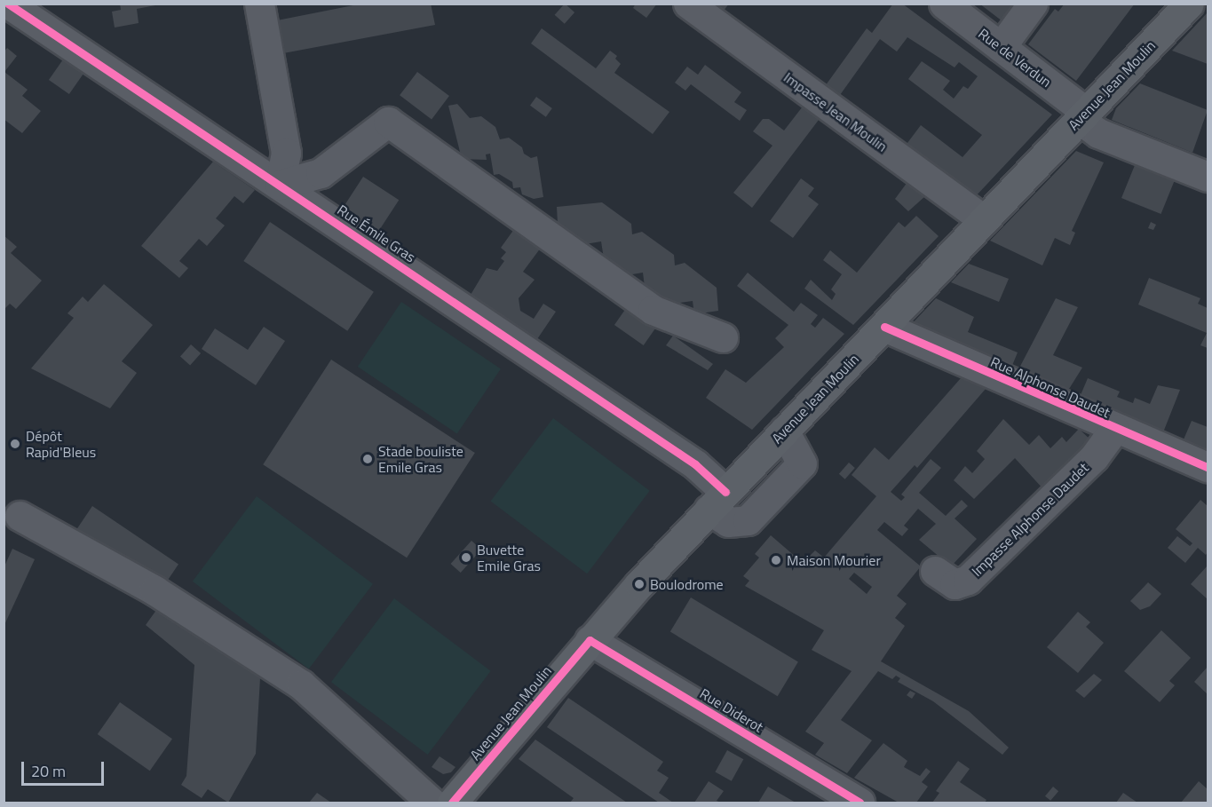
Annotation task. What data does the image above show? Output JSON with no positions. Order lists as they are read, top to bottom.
{
  "streets": {
    "main road": ["Avenue Jean Moulin"],
    "street": [
      "Rue de Verdun",
      "Impasse Jean Moulin",
      "Rue Émile Gras",
      "Rue Alphonse Daudet",
      "Impasse Alphonse Daudet",
      "Rue Diderot"
    ]
  },
  "crossings": [
    ["Rue de Verdun", "Avenue Jean Moulin"],
    ["Avenue Jean Moulin", "Impasse Jean Moulin"],
    ["Avenue Jean Moulin", "Rue Émile Gras"],
    ["Avenue Jean Moulin", "Rue Alphonse Daudet"],
    ["Avenue Jean Moulin", "Rue Diderot"],
    ["Rue Alphonse Daudet", "Impasse Alphonse Daudet"]
  ],
  "places": [
    "Dépôt Rapid'Bleus",
    "Stade bouliste Emile Gras",
    "Buvette Emile Gras",
    "Maison Mourier",
    "Boulodrome"
  ],
  "scale_bar": "20 m"
}
